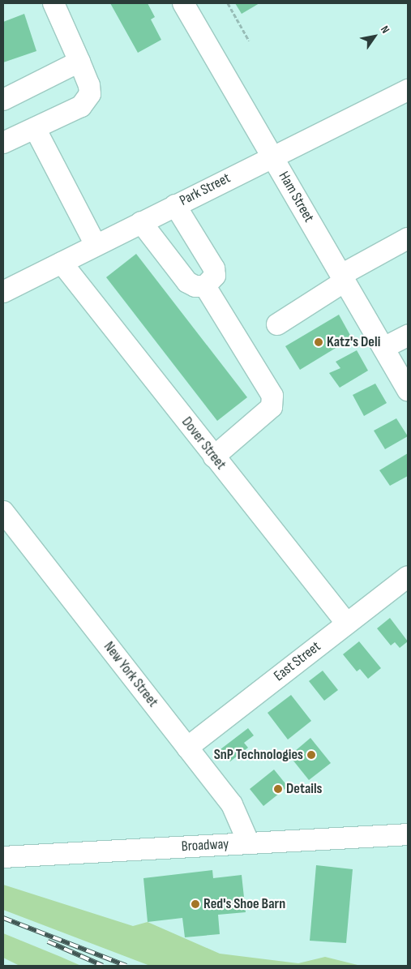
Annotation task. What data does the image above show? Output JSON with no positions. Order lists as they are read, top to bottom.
{
  "streets": {
    "street": [
      "Park Street",
      "Ham Street",
      "Dover Street",
      "East Street",
      "New York Street",
      "Broadway"
    ]
  },
  "crossings": [
    ["Park Street", "Ham Street"],
    ["Park Street", "Dover Street"],
    ["Dover Street", "East Street"],
    ["East Street", "New York Street"],
    ["New York Street", "Broadway"]
  ],
  "places": [
    "Katz's Deli",
    "SnP Technologies",
    "Details",
    "Red's Shoe Barn"
  ],
  "north": "top right"
}
